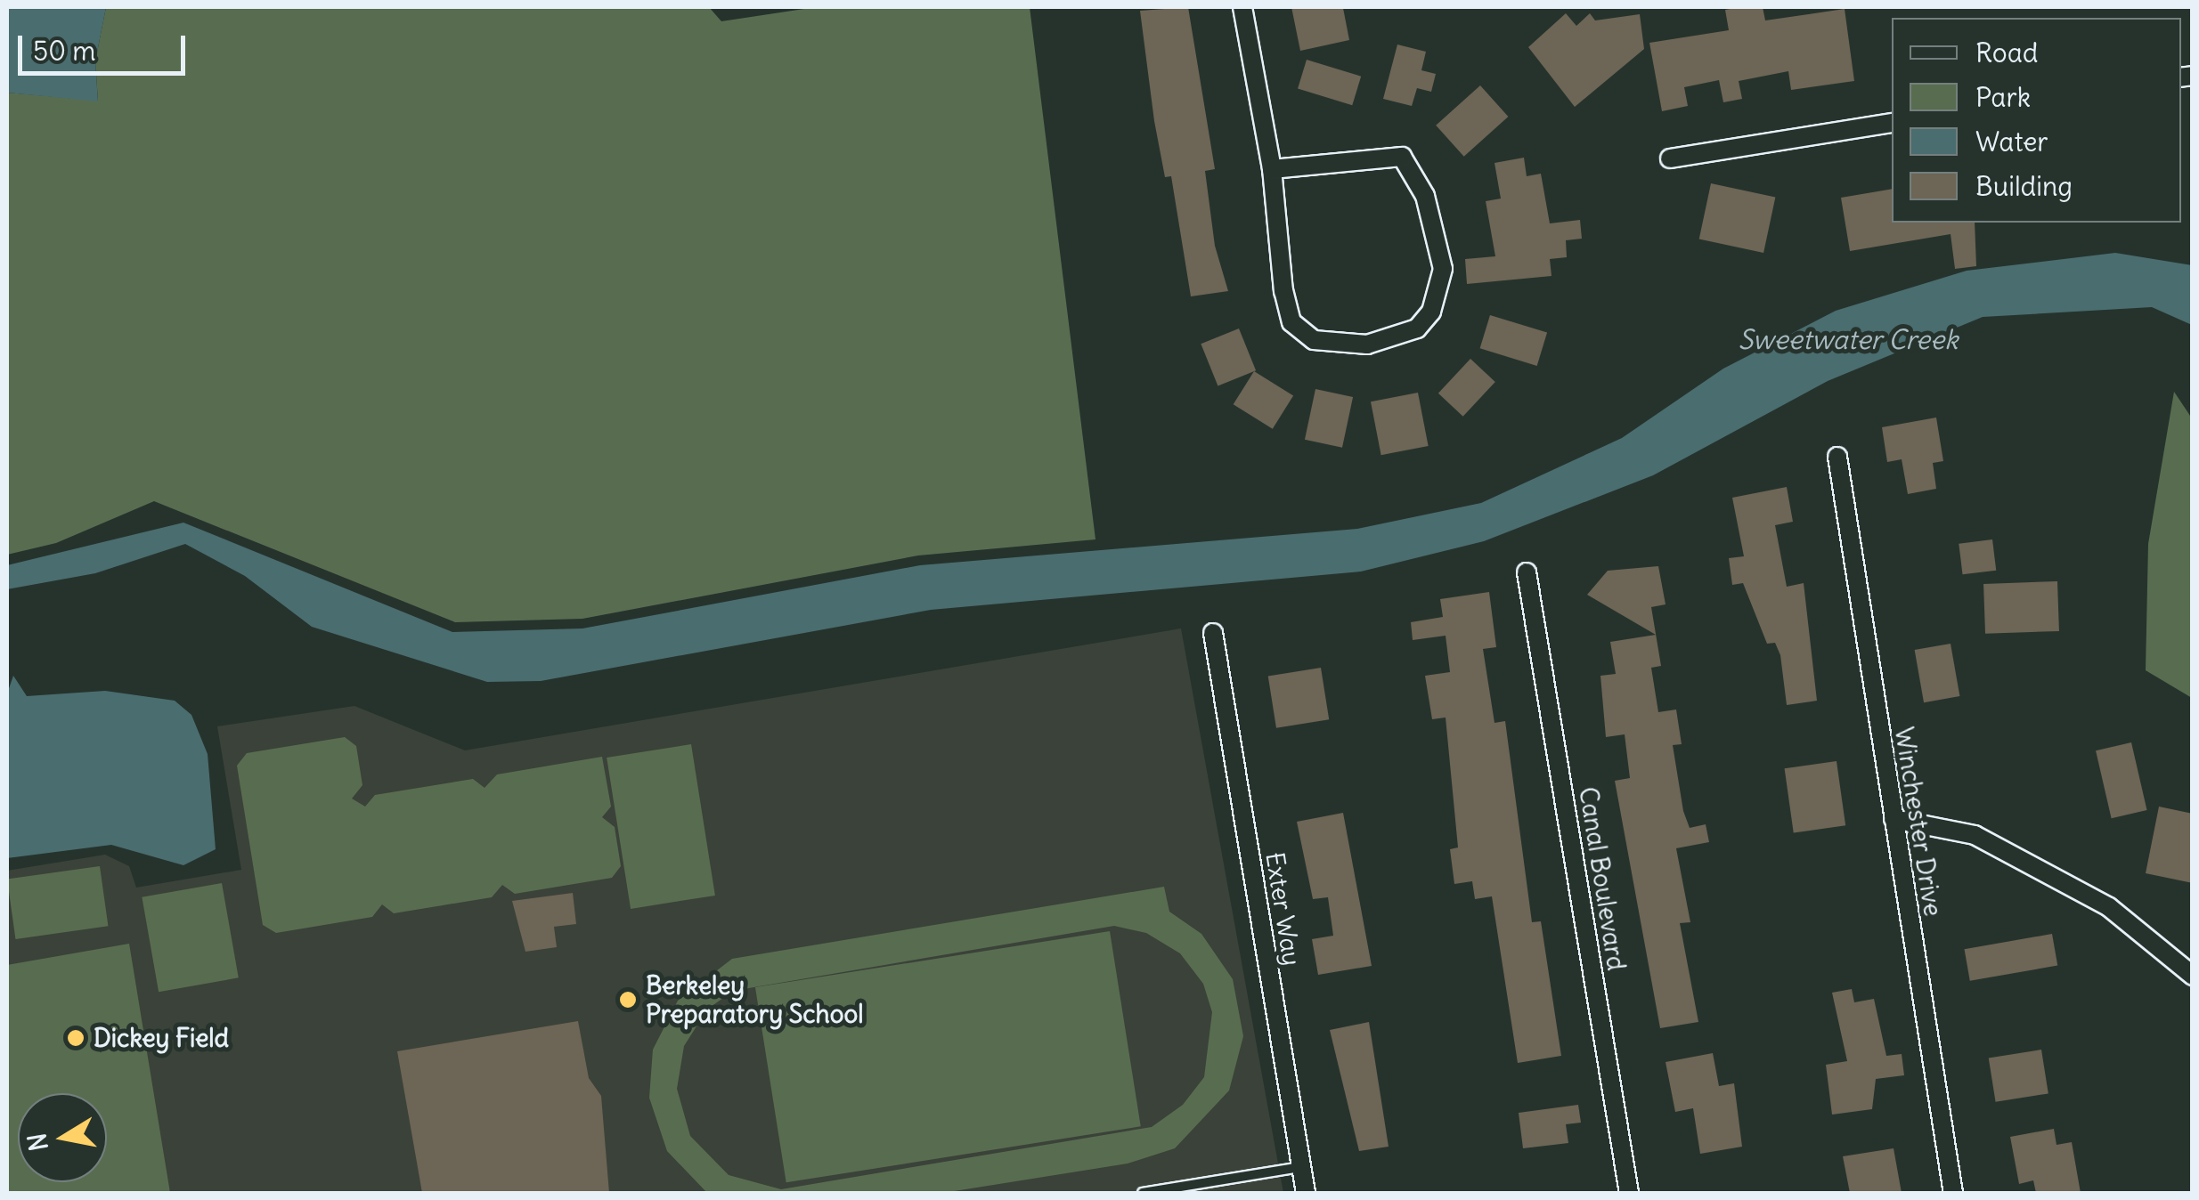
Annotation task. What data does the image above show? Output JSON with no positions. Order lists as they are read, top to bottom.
{
  "streets": {
    "street": ["Winchester Drive", "Canal Boulevard", "Exter Way"]
  },
  "water": ["Sweetwater Creek"],
  "places": ["Berkeley Preparatory School", "Dickey Field"],
  "legend": [
    "Road",
    "Park",
    "Water",
    "Building"
  ],
  "scale_bar": "50 m",
  "north": "left"
}
